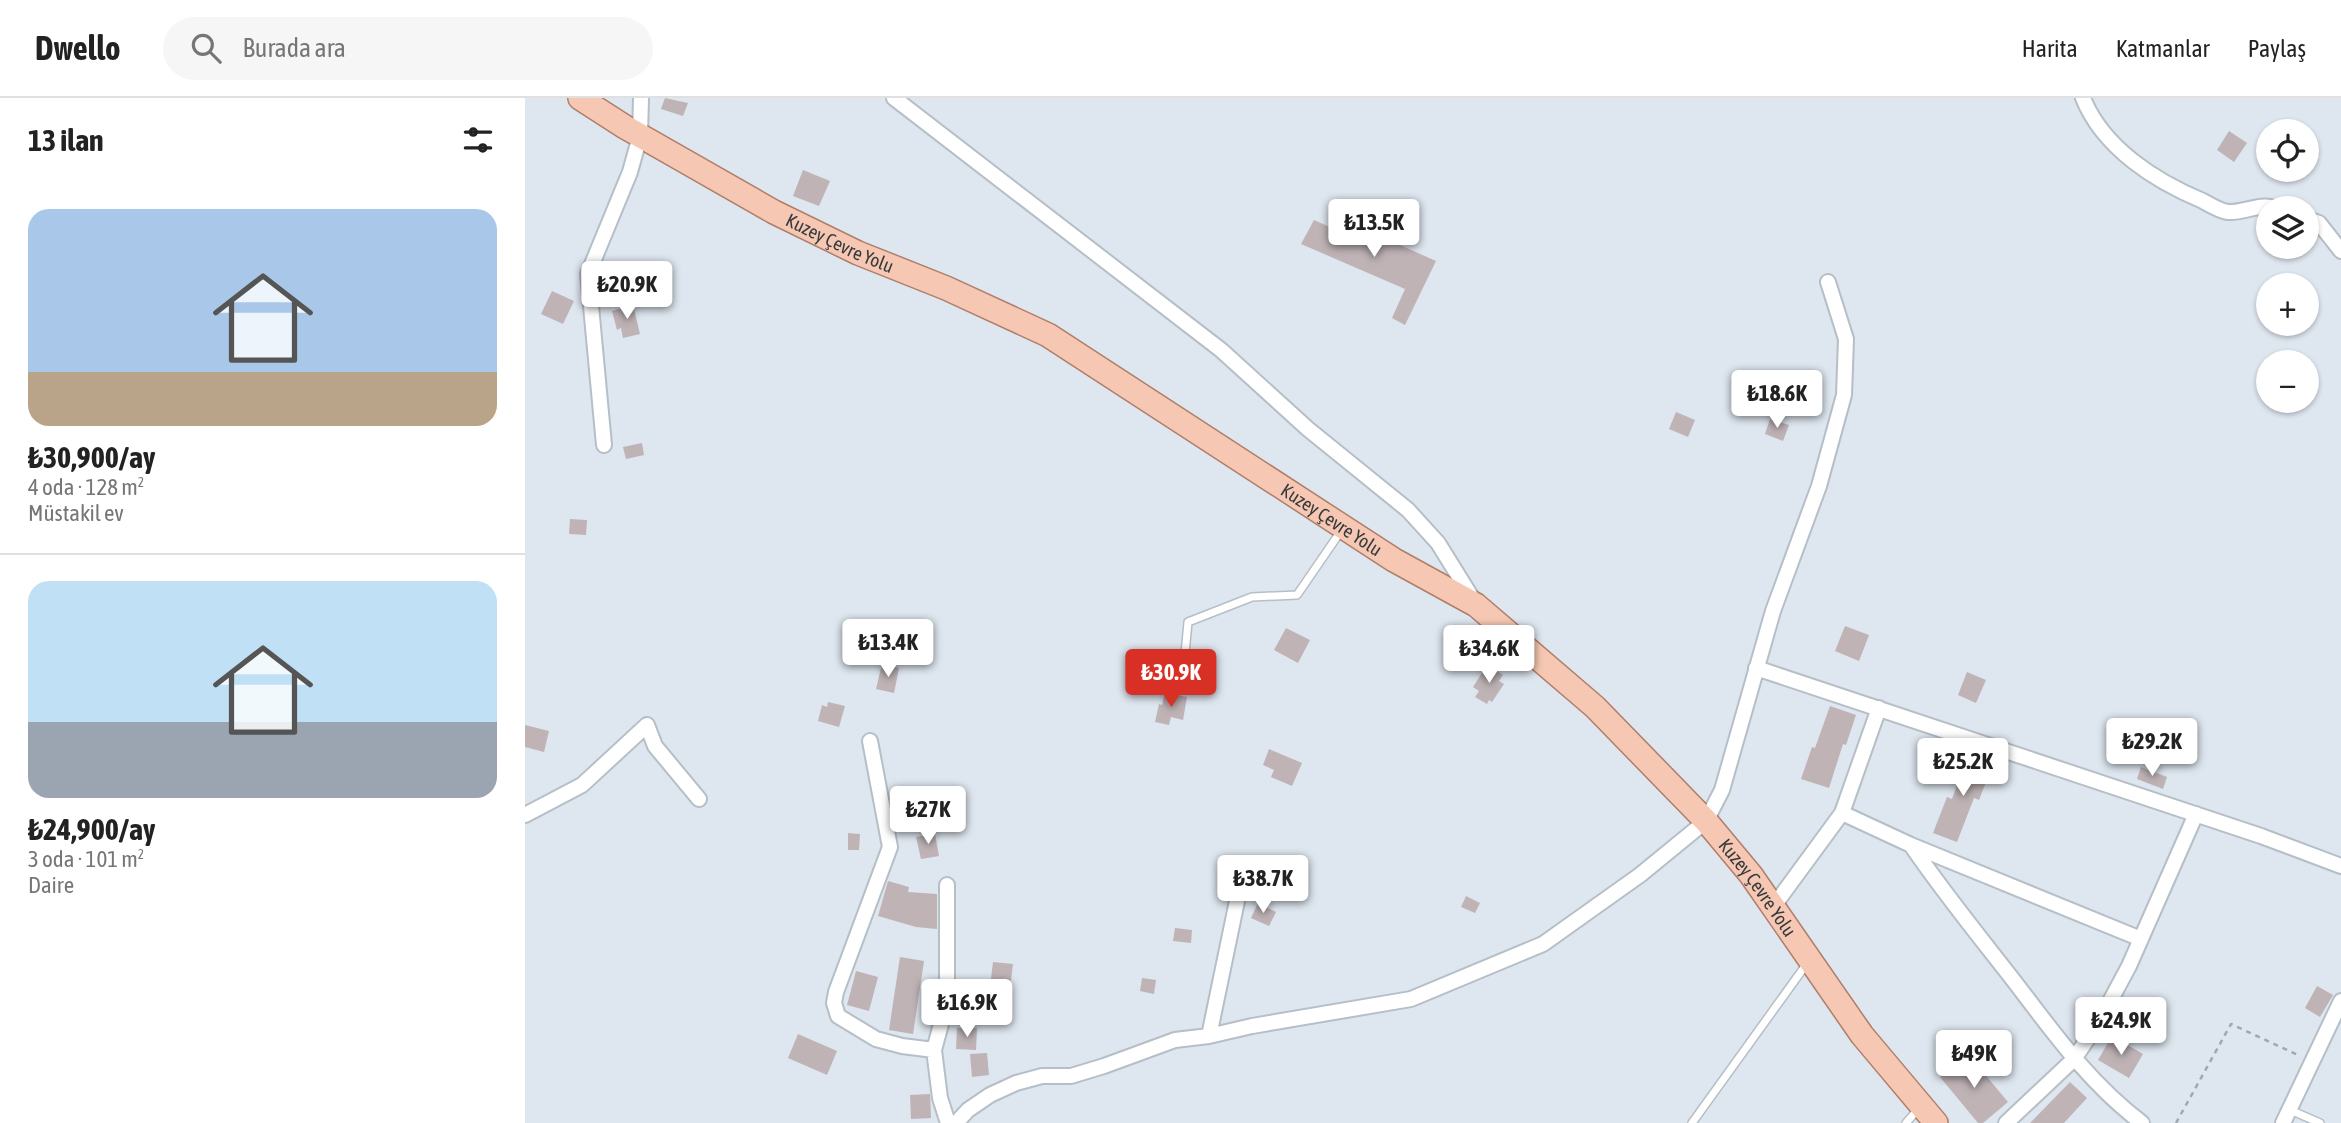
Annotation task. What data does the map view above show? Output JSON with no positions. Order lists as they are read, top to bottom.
{
  "streets": {
    "main road": ["Kuzey Çevre Yolu"]
  },
  "page": {
    "header": "Dwello",
    "search": "Burada ara",
    "nav": ["Harita", "Katmanlar", "Paylaş"],
    "heading": "13 ilan",
    "map_buttons": ["+", "−"],
    "list": [
      {
        "name": "₺30,900/ay",
        "note": "4 oda · 128 m² · Müstakil ev"
      },
      {
        "name": "₺24,900/ay",
        "note": "3 oda · 101 m² · Daire"
      }
    ],
    "price": [
      "₺13.5K",
      "₺20.9K",
      "₺18.6K",
      "₺13.4K",
      "₺34.6K",
      "₺30.9K",
      "₺29.2K",
      "₺25.2K",
      "₺27K",
      "₺38.7K",
      "₺16.9K",
      "₺24.9K",
      "₺49K"
    ]
  }
}
